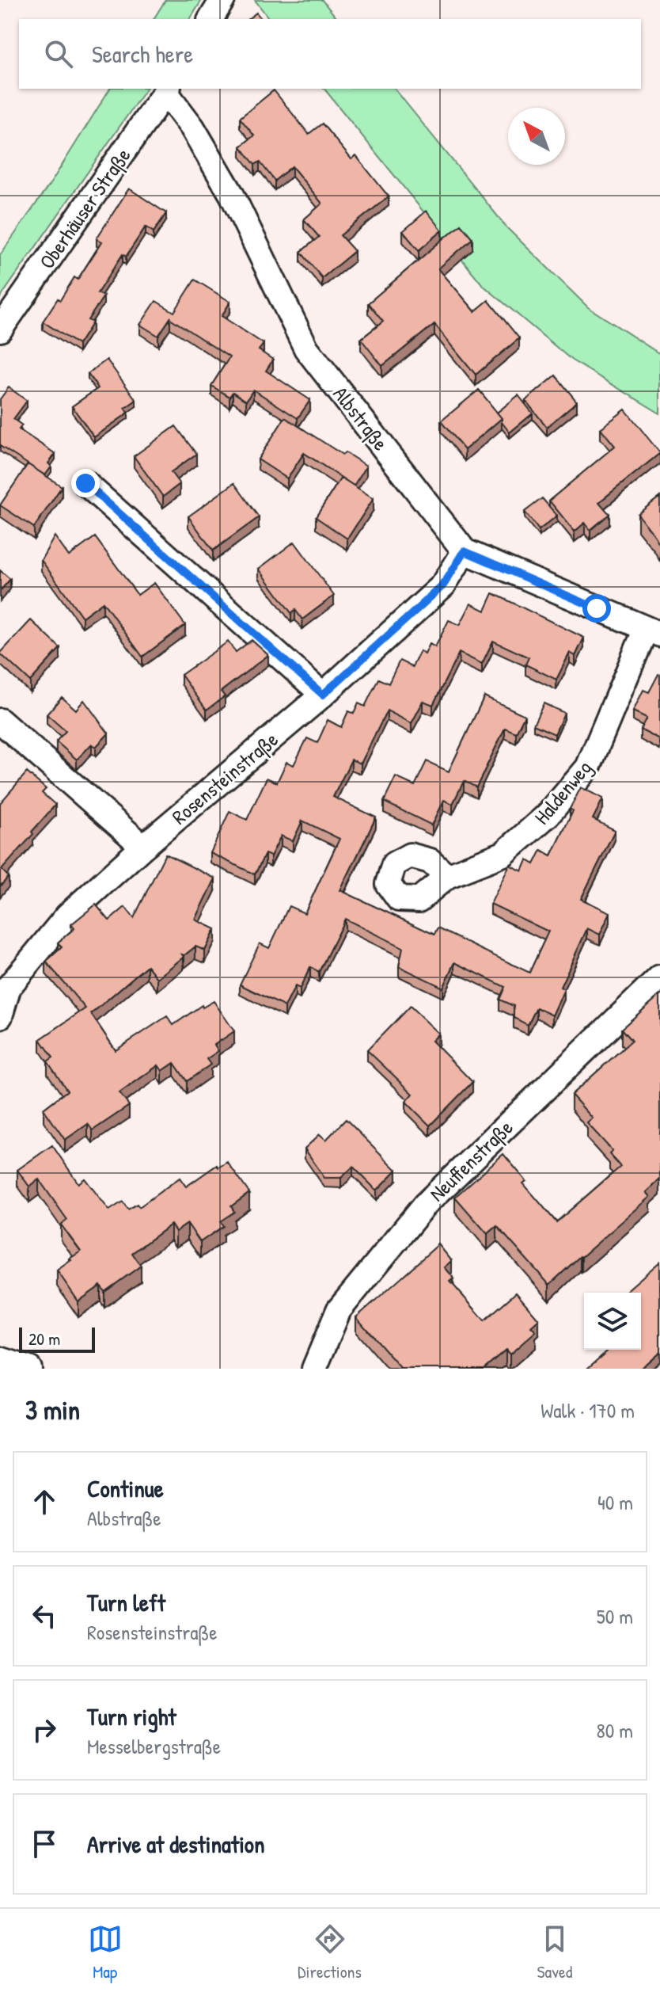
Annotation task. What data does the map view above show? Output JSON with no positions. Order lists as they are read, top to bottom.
{
  "streets": {
    "street": [
      "Oberhäuser Straße",
      "Albstraße",
      "Rosensteinstraße",
      "Haldenweg",
      "Neuffenstraße"
    ]
  },
  "crossings": [
    ["Oberhäuser Straße", "Albstraße"],
    ["Albstraße", "Rosensteinstraße"],
    ["Albstraße", "Haldenweg"]
  ],
  "scale_bar": "20 m",
  "north": "top left",
  "page": {
    "search": "Search here",
    "scale": "20 m",
    "heading": ["3 min", "Walk · 170 m"],
    "list": [
      ["Continue", "Albstraße", "40 m"],
      ["Turn left", "Rosensteinstraße", "50 m"],
      ["Turn right", "Messelbergstraße", "80 m"],
      "Arrive at destination"
    ],
    "nav": ["Map", "Directions", "Saved"]
  }
}
